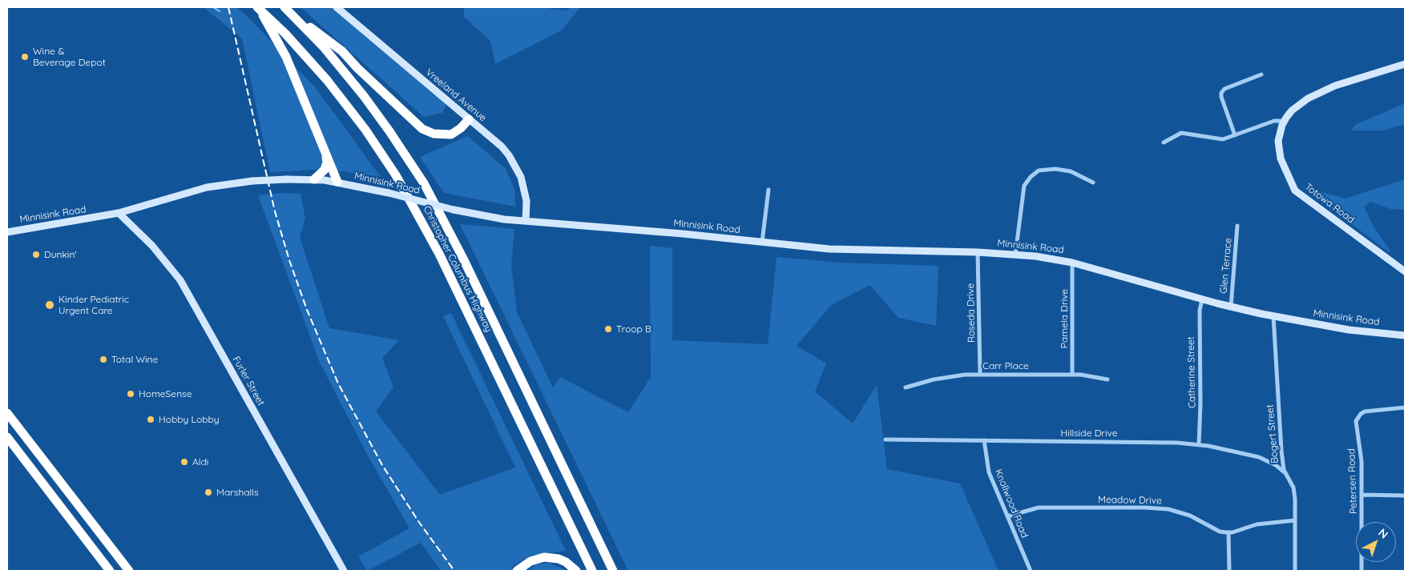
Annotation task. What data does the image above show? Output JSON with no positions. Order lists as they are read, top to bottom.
{
  "streets": {
    "highway": ["Christopher Columbus Highway"],
    "street": [
      "Vreeland Avenue",
      "Minnisink Road",
      "Totowa Road",
      "Glen Terrace",
      "Roseda Drive",
      "Pamela Drive",
      "Carr Place",
      "Catherine Street",
      "Furler Street",
      "Hillside Drive",
      "Bogert Street",
      "Petersen Road",
      "Meadow Drive",
      "Knollwood Road"
    ]
  },
  "crossings": [
    ["Vreeland Avenue", "Minnisink Road"],
    ["Minnisink Road", "Glen Terrace"],
    ["Minnisink Road", "Roseda Drive"],
    ["Minnisink Road", "Pamela Drive"],
    ["Minnisink Road", "Catherine Street"],
    ["Minnisink Road", "Furler Street"],
    ["Minnisink Road", "Bogert Street"],
    ["Roseda Drive", "Carr Place"],
    ["Pamela Drive", "Carr Place"],
    ["Catherine Street", "Hillside Drive"],
    ["Hillside Drive", "Bogert Street"],
    ["Hillside Drive", "Knollwood Road"],
    ["Meadow Drive", "Knollwood Road"]
  ],
  "places": [
    "Wine & Beverage Depot",
    "Dunkin'",
    "Kinder Pediatric Urgent Care",
    "Troop B",
    "Total Wine",
    "HomeSense",
    "Hobby Lobby",
    "Aldi",
    "Marshalls"
  ],
  "north": "top right"
}
